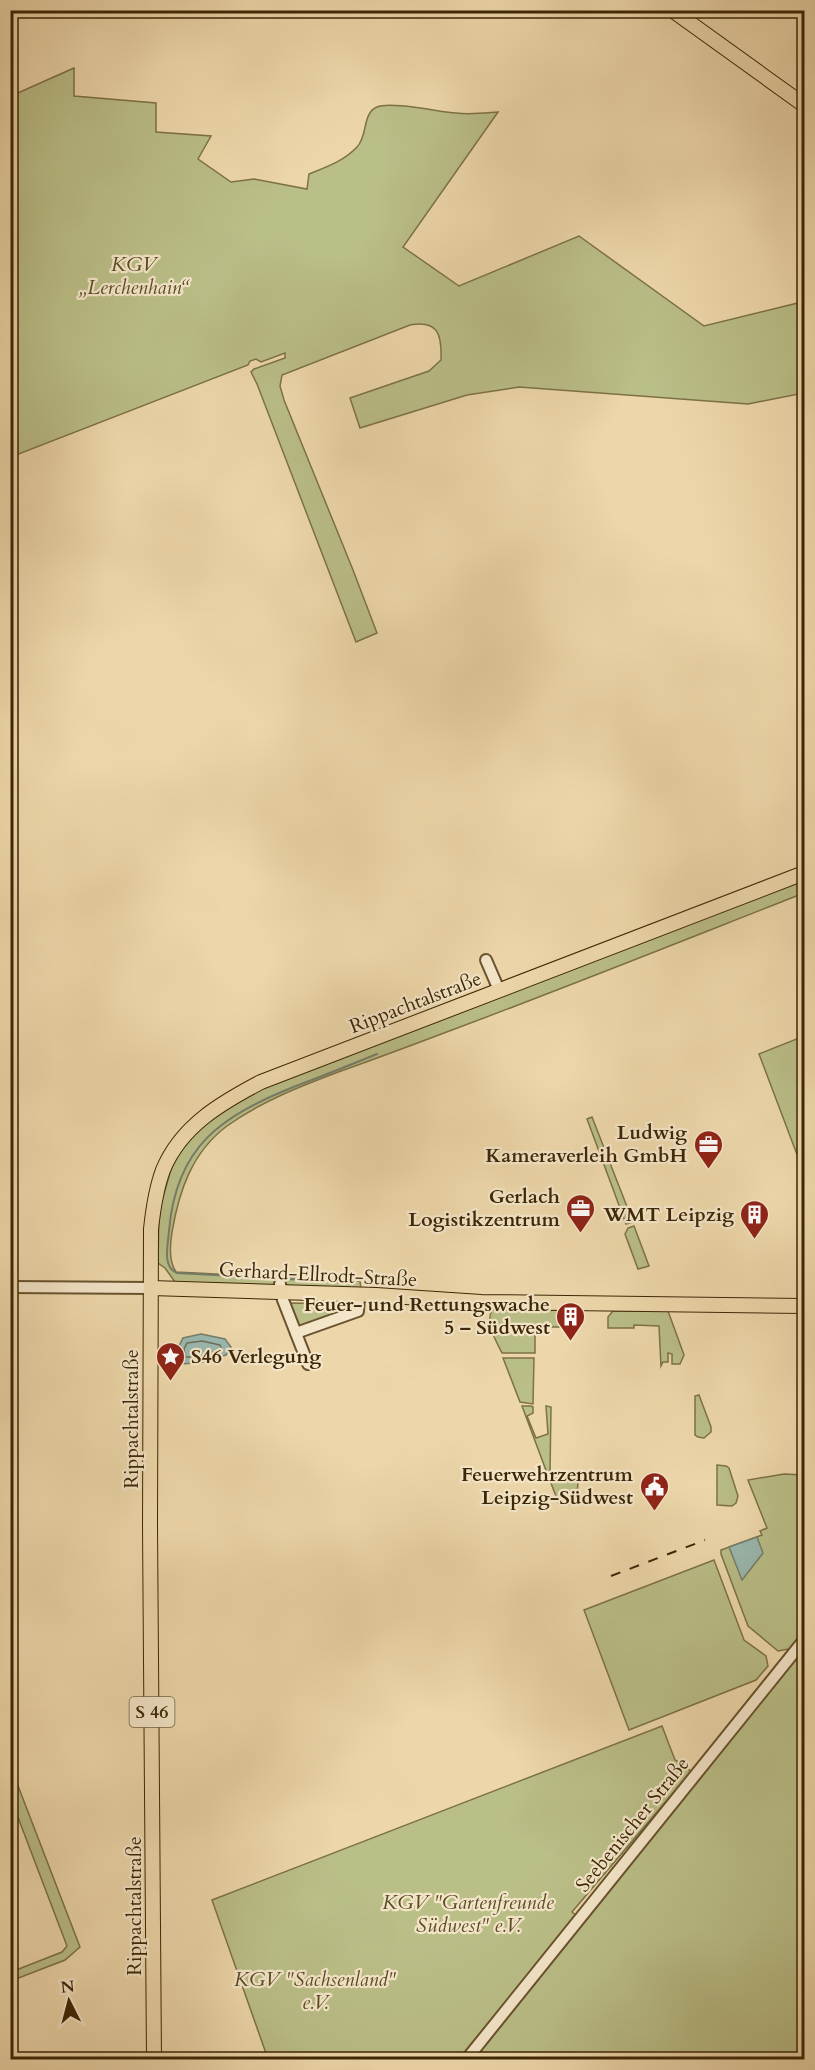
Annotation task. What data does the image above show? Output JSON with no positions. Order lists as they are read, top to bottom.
{
  "streets": {
    "main road": ["Rippachtalstraße", "Gerhard-Ellrodt-Straße", "S 46"],
    "street": ["Seebenischer Straße"]
  },
  "crossings": [
    ["Rippachtalstraße", "Gerhard-Ellrodt-Straße"]
  ],
  "parks": ["KGV „Lerchenhain“", "KGV \"Gartenfreunde Südwest\" e.V.", "KGV \"Sachsenland\" e.V."],
  "places": {
    "office": ["Ludwig Kameraverleih GmbH", "Gerlach Logistikzentrum"],
    "building": ["WMT Leipzig", "Feuer- und Rettungswache 5 – Südwest"],
    "place": ["S46 Verlegung"],
    "public building": ["Feuerwehrzentrum Leipzig-Südwest"]
  },
  "north": "top"
}
